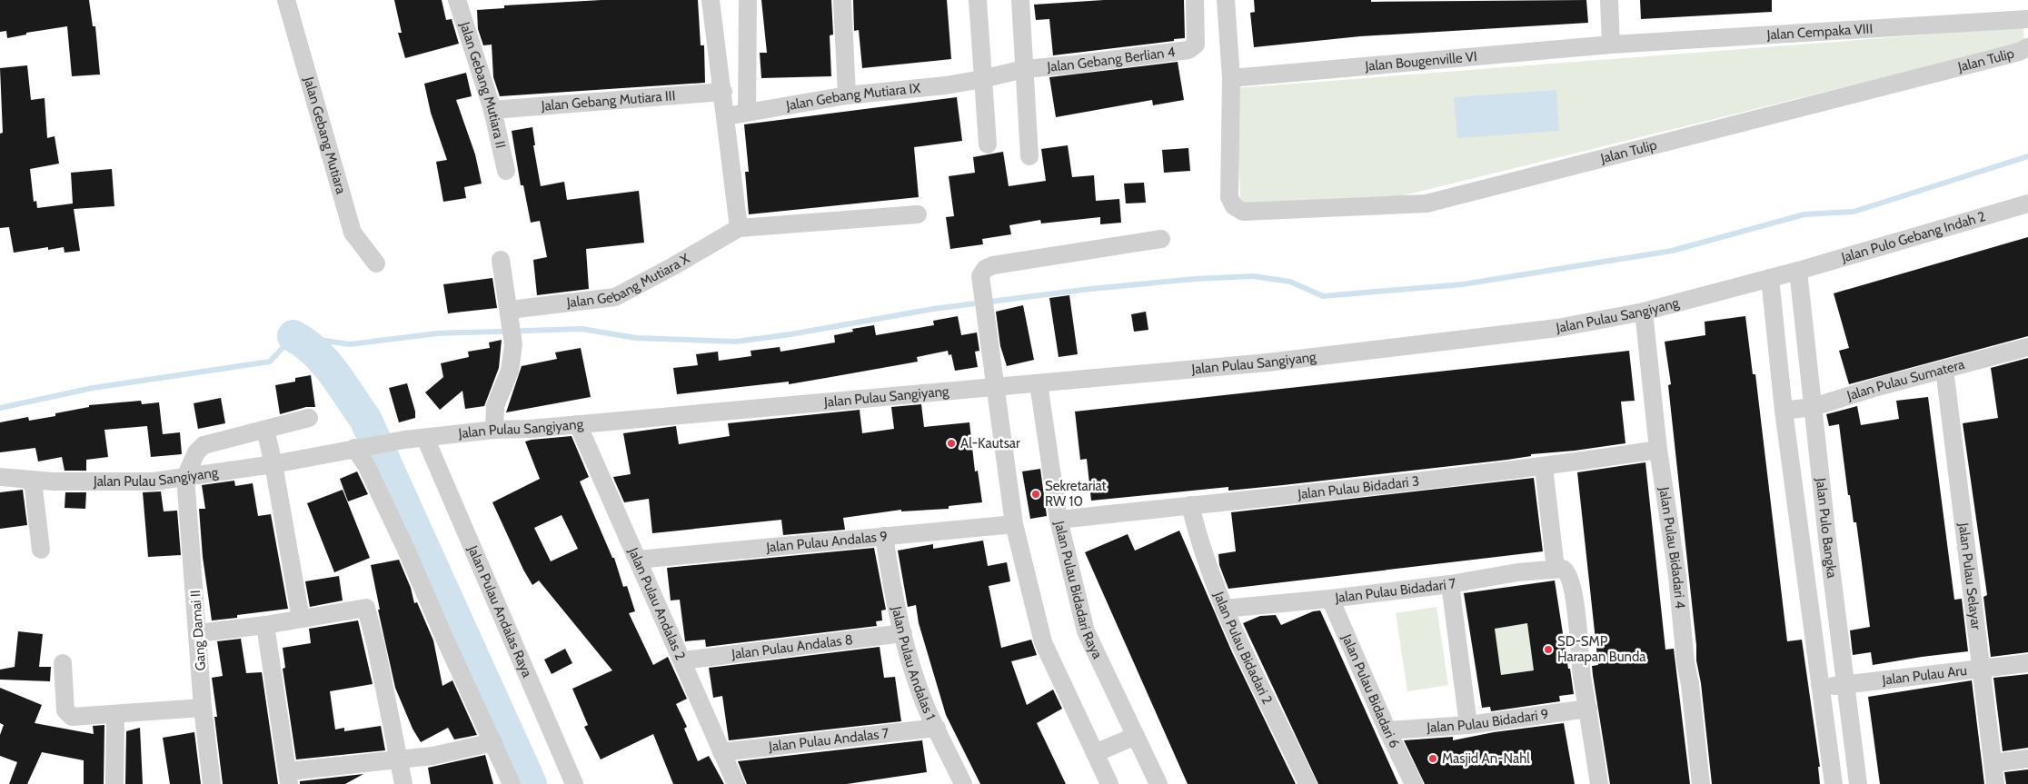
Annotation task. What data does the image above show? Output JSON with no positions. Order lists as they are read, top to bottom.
{
  "streets": {
    "street": [
      "Jalan Cempaka VIII",
      "Jalan Gebang Berlian 4",
      "Jalan Tulip",
      "Jalan Bougenville VI",
      "Jalan Gebang Mutiara II",
      "Jalan Gebang Mutiara IX",
      "Jalan Gebang Mutiara III",
      "Jalan Gebang Mutiara",
      "Jalan Pulo Gebang Indah 2",
      "Jalan Gebang Mutiara X",
      "Jalan Pulau Sangiyang",
      "Jalan Pulau Sumatera",
      "Jalan Pulau Bidadari 3",
      "Jalan Pulo Bangka",
      "Jalan Pulau Andalas 9",
      "Jalan Pulau Bidadari 4",
      "Jalan Pulau Selayar",
      "Jalan Pulau Bidadari Raya",
      "Jalan Pulau Bidadari 7",
      "Jalan Pulau Andalas 2",
      "Jalan Pulau Andalas Raya",
      "Gang Damai II",
      "Jalan Pulau Andalas 8",
      "Jalan Pulau Bidadari 2",
      "Jalan Pulau Andalas 1",
      "Jalan Pulau Aru",
      "Jalan Pulau Bidadari 6",
      "Jalan Pulau Bidadari 9",
      "Jalan Pulau Andalas 7"
    ]
  },
  "crossings": [
    ["Jalan Cempaka VIII", "Jalan Bougenville VI"],
    ["Jalan Gebang Berlian 4", "Jalan Gebang Mutiara IX"],
    ["Jalan Tulip", "Jalan Bougenville VI"],
    ["Jalan Gebang Mutiara II", "Jalan Gebang Mutiara III"],
    ["Jalan Pulo Gebang Indah 2", "Jalan Pulau Sangiyang"],
    ["Jalan Pulo Gebang Indah 2", "Jalan Pulo Bangka"],
    ["Jalan Pulau Sangiyang", "Jalan Pulo Bangka"],
    ["Jalan Pulau Sangiyang", "Jalan Pulau Bidadari 4"],
    ["Jalan Pulau Sangiyang", "Jalan Pulau Bidadari Raya"],
    ["Jalan Pulau Sangiyang", "Jalan Pulau Andalas 2"],
    ["Jalan Pulau Sangiyang", "Jalan Pulau Andalas Raya"],
    ["Jalan Pulau Sangiyang", "Gang Damai II"],
    ["Jalan Pulau Sumatera", "Jalan Pulo Bangka"],
    ["Jalan Pulau Sumatera", "Jalan Pulau Selayar"],
    ["Jalan Pulau Bidadari 3", "Jalan Pulau Bidadari 4"],
    ["Jalan Pulau Bidadari 3", "Jalan Pulau Bidadari Raya"],
    ["Jalan Pulau Bidadari 3", "Jalan Pulau Bidadari 2"],
    ["Jalan Pulo Bangka", "Jalan Pulau Aru"],
    ["Jalan Pulau Andalas 9", "Jalan Pulau Andalas 2"],
    ["Jalan Pulau Andalas 9", "Jalan Pulau Andalas 1"],
    ["Jalan Pulau Selayar", "Jalan Pulau Aru"],
    ["Jalan Pulau Bidadari 7", "Jalan Pulau Bidadari 2"],
    ["Jalan Pulau Bidadari 7", "Jalan Pulau Bidadari 6"],
    ["Jalan Pulau Andalas 2", "Jalan Pulau Andalas 8"],
    ["Jalan Pulau Andalas 2", "Jalan Pulau Andalas 7"],
    ["Jalan Pulau Andalas 8", "Jalan Pulau Andalas 1"],
    ["Jalan Pulau Andalas 1", "Jalan Pulau Andalas 7"],
    ["Jalan Pulau Bidadari 6", "Jalan Pulau Bidadari 9"]
  ],
  "places": [
    "Al-Kautsar",
    "Sekretariat RW 10",
    "SD-SMP Harapan Bunda",
    "Masjid An-Nahl"
  ]
}
